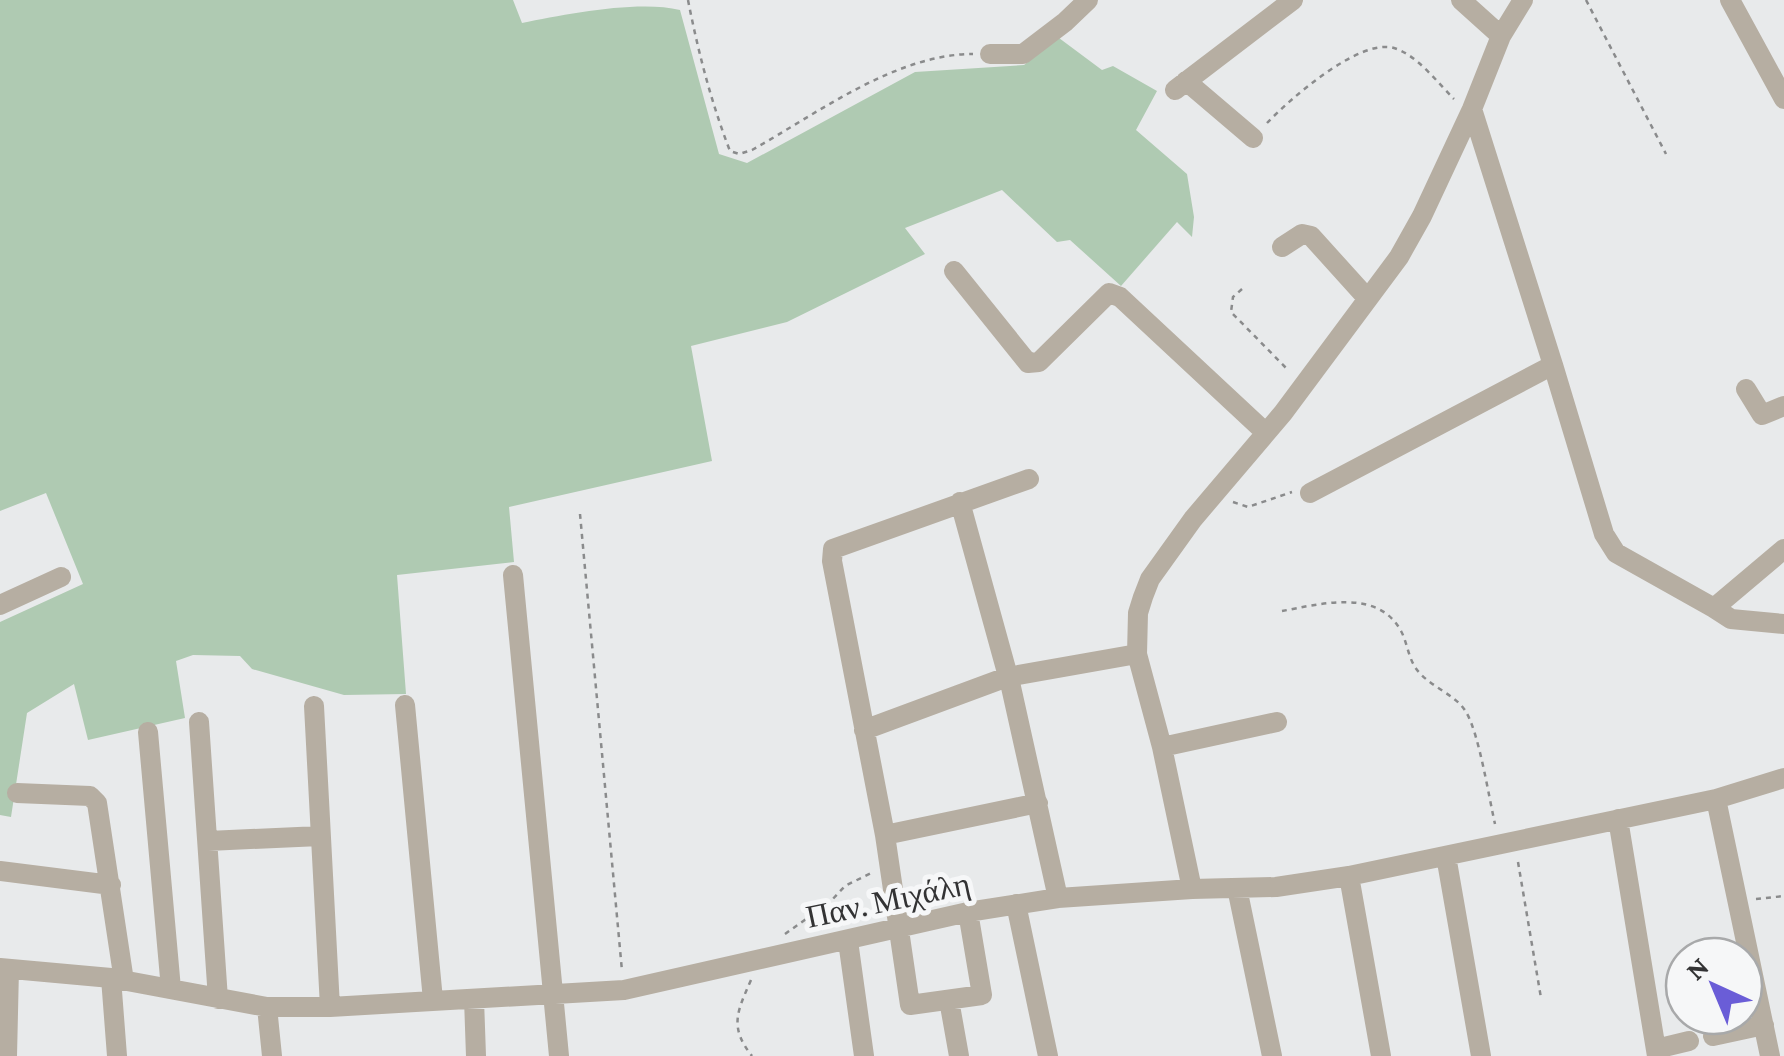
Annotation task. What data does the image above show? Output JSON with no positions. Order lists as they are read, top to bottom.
{
  "streets": {
    "street": ["Παν. Μιχάλη"]
  },
  "north": "top left"
}
